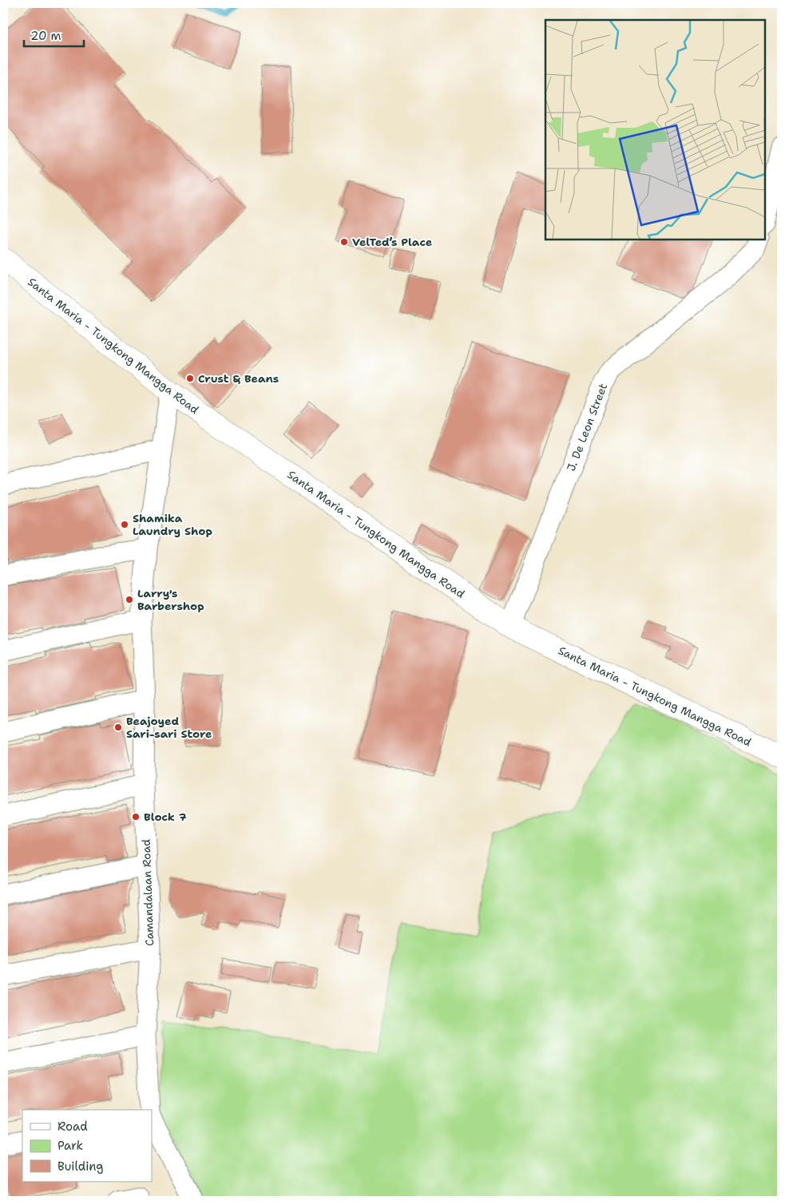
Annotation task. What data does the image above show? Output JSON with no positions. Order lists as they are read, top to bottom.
{
  "streets": {
    "main road": ["Santa Maria - Tungkong Mangga Road"],
    "street": ["J. De Leon Street", "Camandalaan Road"]
  },
  "crossings": [
    ["Santa Maria - Tungkong Mangga Road", "J. De Leon Street"],
    ["Santa Maria - Tungkong Mangga Road", "Camandalaan Road"]
  ],
  "places": [
    "VelTed’s Place",
    "Crust & Beans",
    "Shamika Laundry Shop",
    "Larry's Barbershop",
    "Beajoyed Sari-sari Store",
    "Block 7"
  ],
  "legend": ["Road", "Park", "Building"],
  "scale_bar": "20 m"
}
